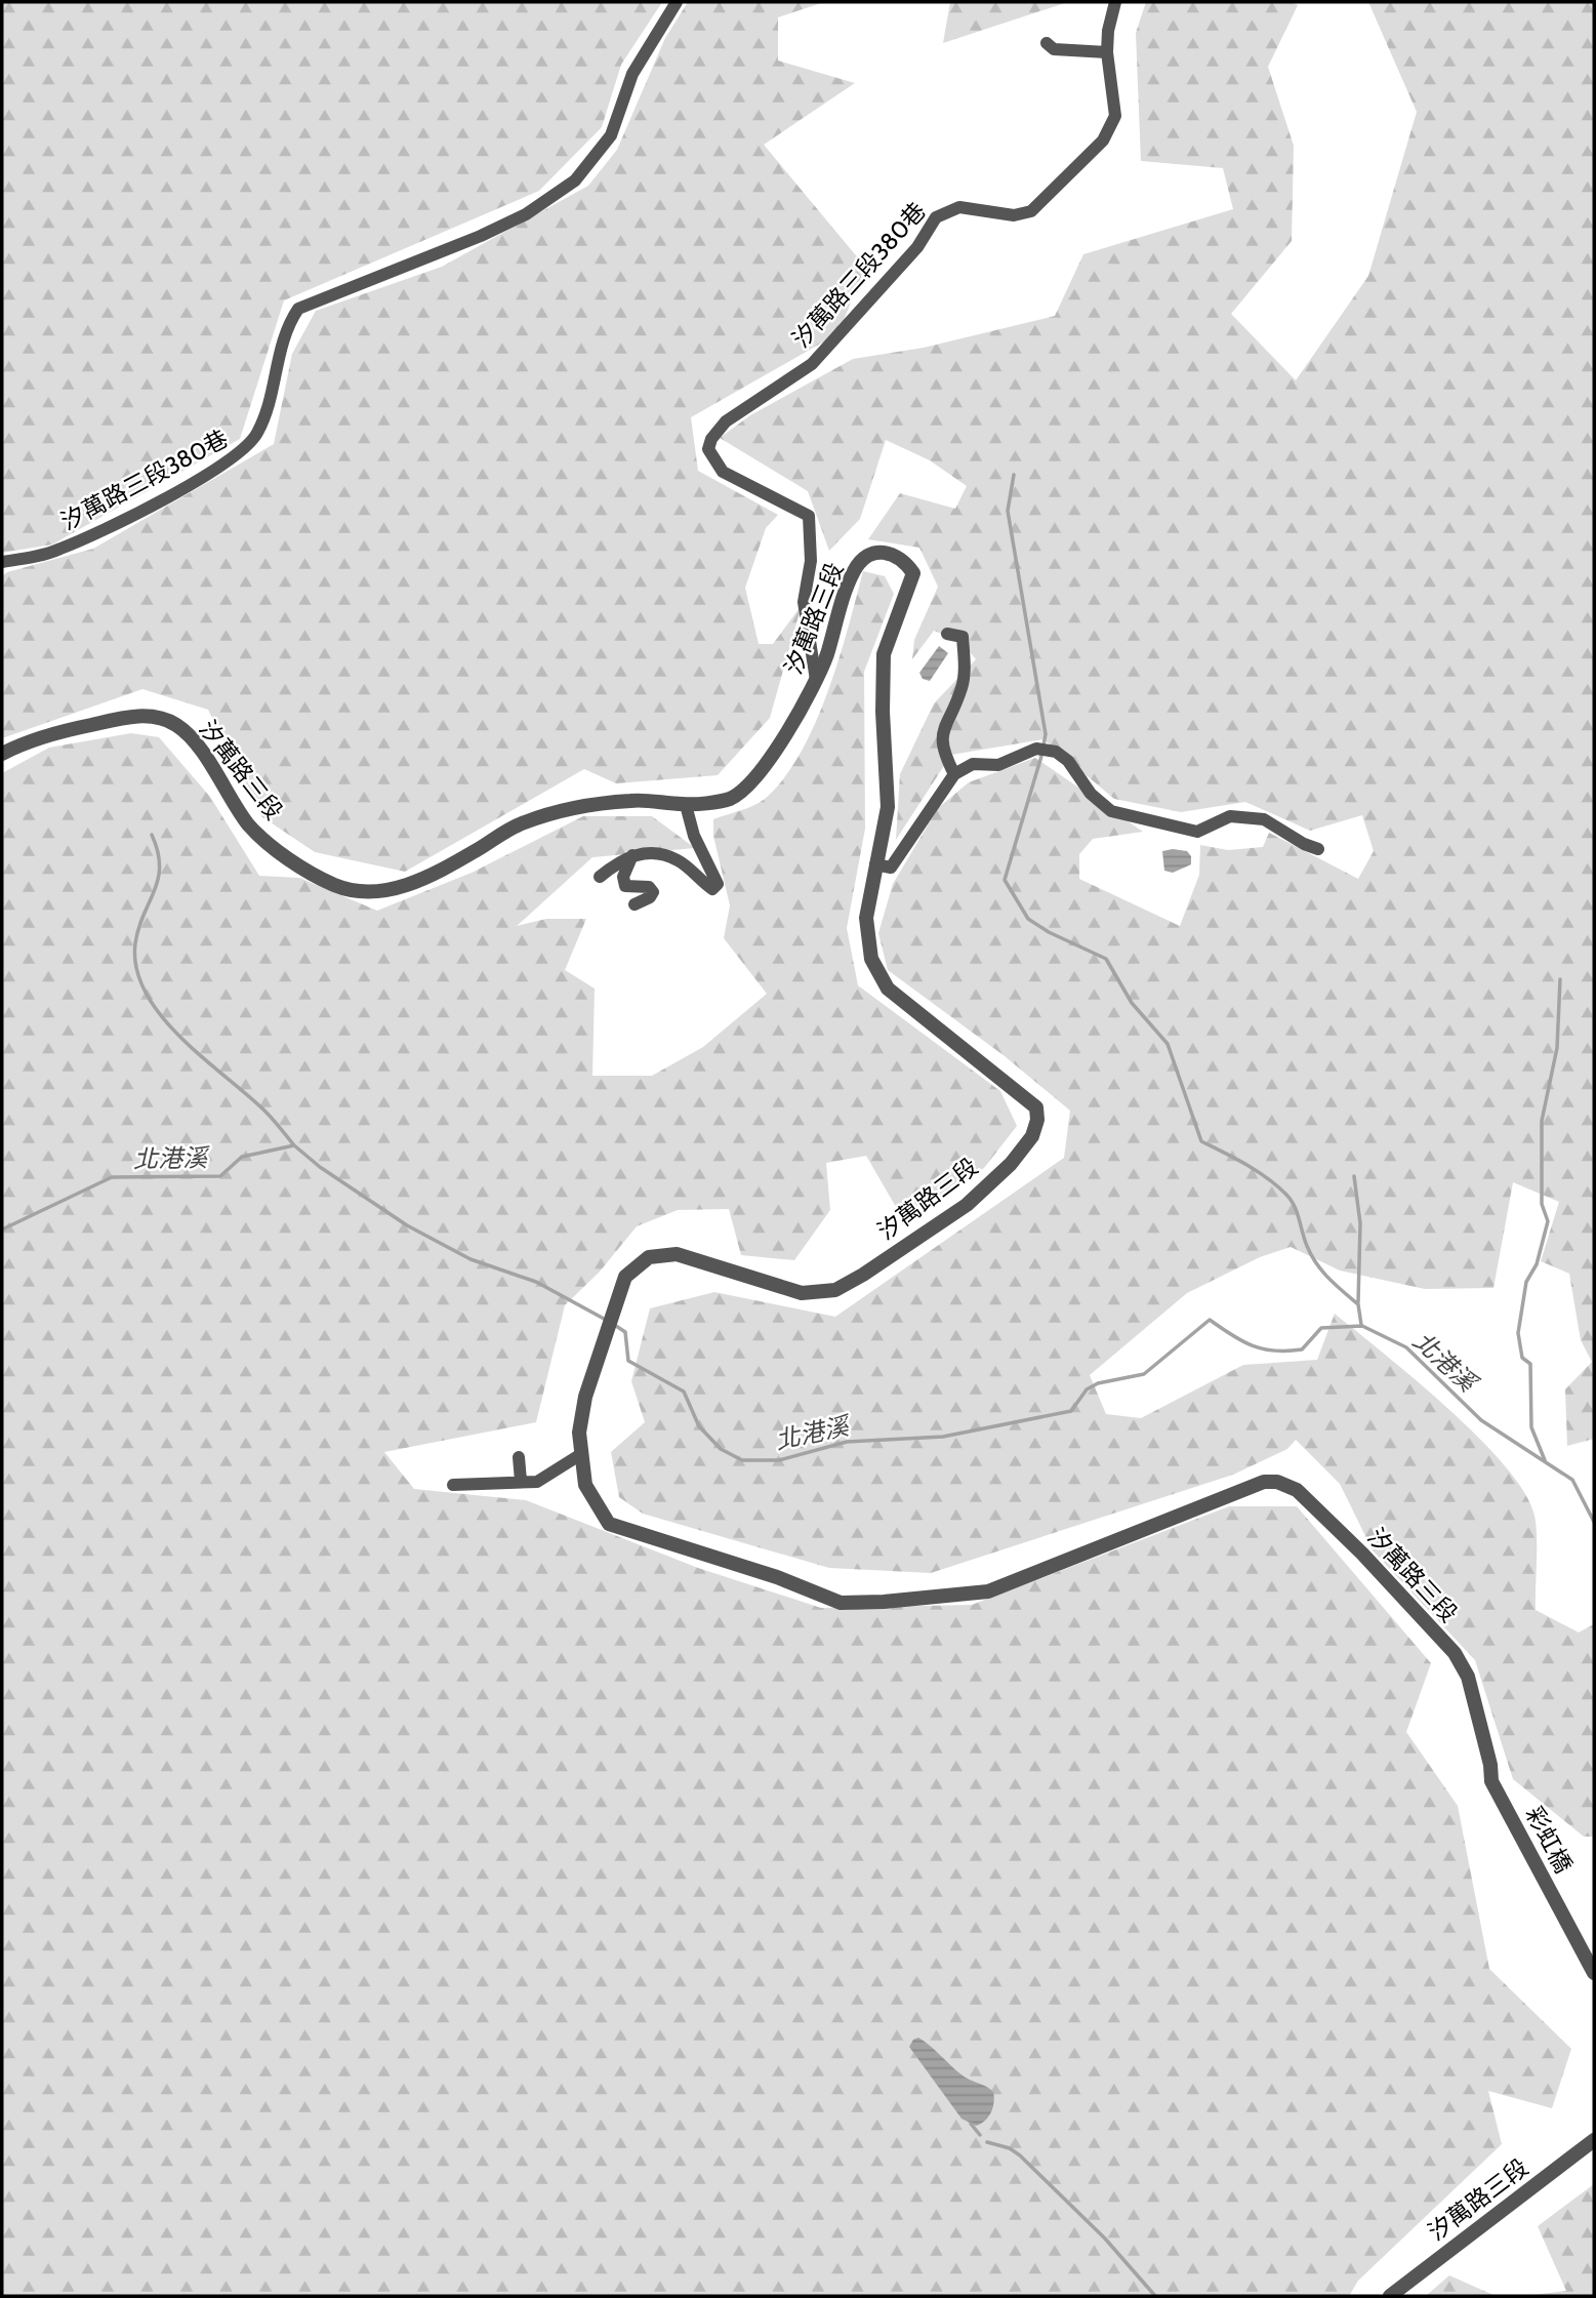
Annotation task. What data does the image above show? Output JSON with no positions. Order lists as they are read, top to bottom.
{
  "streets": {
    "street": ["汐萬路三段380巷", "汐萬路三段", "彩虹橋"]
  },
  "crossings": [
    ["汐萬路三段380巷", "汐萬路三段"],
    ["汐萬路三段", "彩虹橋"]
  ],
  "water": ["北港溪"]
}
